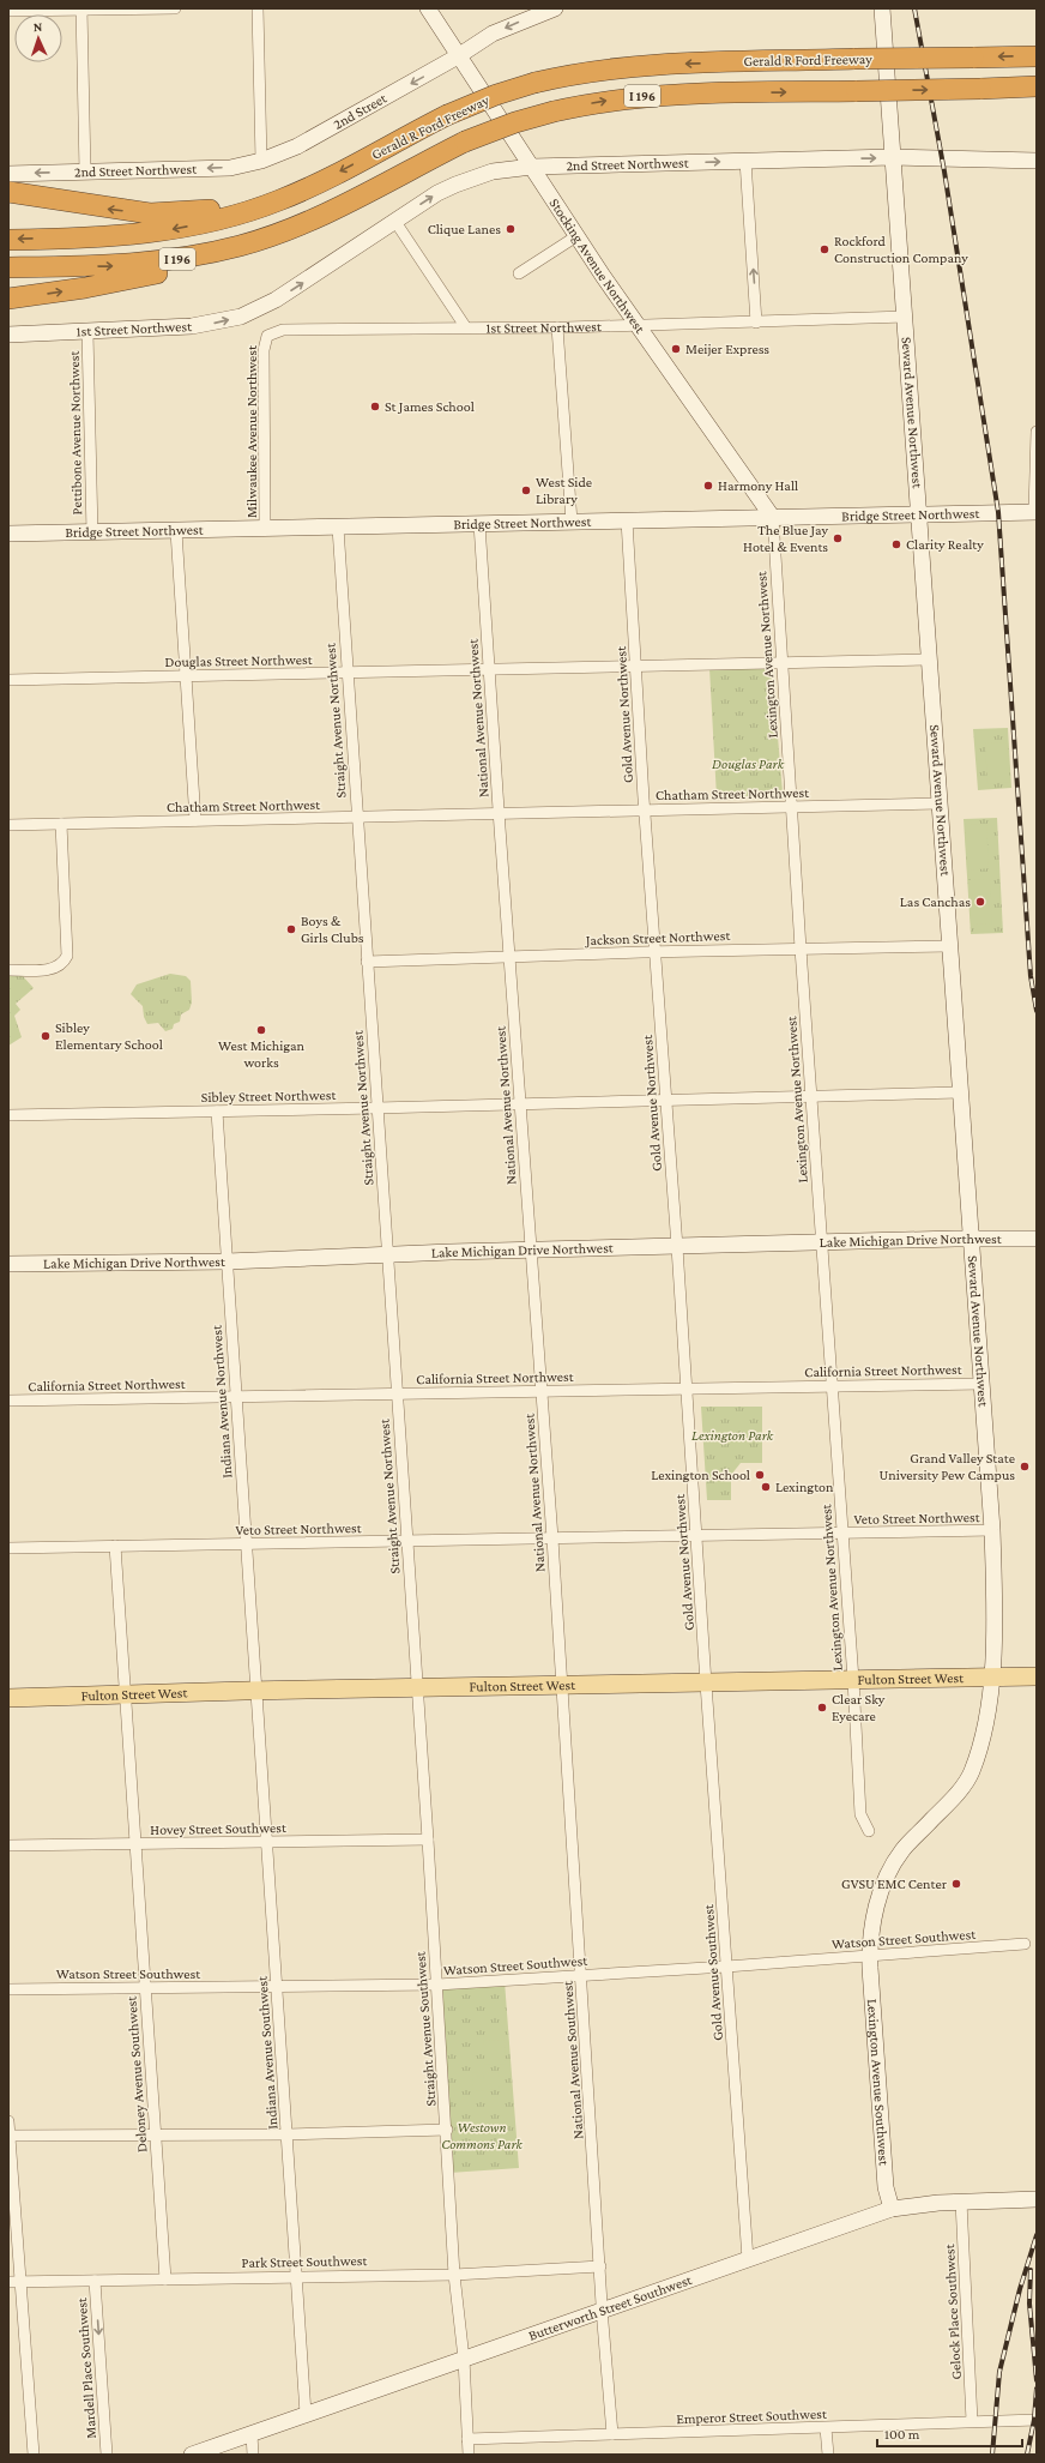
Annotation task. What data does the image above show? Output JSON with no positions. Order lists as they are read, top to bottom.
{
  "streets": {
    "highway": ["Gerald R Ford Freeway", "I 196"],
    "main road": ["Fulton Street West"],
    "street": [
      "2nd Street",
      "2nd Street Northwest",
      "Stocking Avenue Northwest",
      "1st Street Northwest",
      "Seward Avenue Northwest",
      "Milwaukee Avenue Northwest",
      "Pettibone Avenue Northwest",
      "Bridge Street Northwest",
      "Lexington Avenue Northwest",
      "Douglas Street Northwest",
      "Gold Avenue Northwest",
      "National Avenue Northwest",
      "Straight Avenue Northwest",
      "Chatham Street Northwest",
      "Jackson Street Northwest",
      "Sibley Street Northwest",
      "Lake Michigan Drive Northwest",
      "California Street Northwest",
      "Indiana Avenue Northwest",
      "Veto Street Northwest",
      "Hovey Street Southwest",
      "Watson Street Southwest",
      "Gold Avenue Southwest",
      "Straight Avenue Southwest",
      "Indiana Avenue Southwest",
      "National Avenue Southwest",
      "Deloney Avenue Southwest",
      "Lexington Avenue Southwest",
      "Park Street Southwest",
      "Butterworth Street Southwest",
      "Gelock Place Southwest",
      "Mardell Place Southwest",
      "Emperor Street Southwest"
    ]
  },
  "crossings": [
    ["2nd Street", "2nd Street Northwest"],
    ["2nd Street", "Stocking Avenue Northwest"],
    ["2nd Street Northwest", "Stocking Avenue Northwest"],
    ["2nd Street Northwest", "1st Street Northwest"],
    ["2nd Street Northwest", "Seward Avenue Northwest"],
    ["Stocking Avenue Northwest", "1st Street Northwest"],
    ["Stocking Avenue Northwest", "Bridge Street Northwest"],
    ["Stocking Avenue Northwest", "Lexington Avenue Northwest"],
    ["1st Street Northwest", "Seward Avenue Northwest"],
    ["1st Street Northwest", "Milwaukee Avenue Northwest"],
    ["1st Street Northwest", "Pettibone Avenue Northwest"],
    ["Seward Avenue Northwest", "Bridge Street Northwest"],
    ["Seward Avenue Northwest", "Douglas Street Northwest"],
    ["Seward Avenue Northwest", "Chatham Street Northwest"],
    ["Seward Avenue Northwest", "Jackson Street Northwest"],
    ["Seward Avenue Northwest", "Sibley Street Northwest"],
    ["Seward Avenue Northwest", "Lake Michigan Drive Northwest"],
    ["Seward Avenue Northwest", "California Street Northwest"],
    ["Seward Avenue Northwest", "Veto Street Northwest"],
    ["Seward Avenue Northwest", "Fulton Street West"],
    ["Seward Avenue Northwest", "Lexington Avenue Southwest"],
    ["Milwaukee Avenue Northwest", "Bridge Street Northwest"],
    ["Pettibone Avenue Northwest", "Bridge Street Northwest"],
    ["Bridge Street Northwest", "Lexington Avenue Northwest"],
    ["Bridge Street Northwest", "Gold Avenue Northwest"],
    ["Bridge Street Northwest", "National Avenue Northwest"],
    ["Bridge Street Northwest", "Straight Avenue Northwest"],
    ["Lexington Avenue Northwest", "Douglas Street Northwest"],
    ["Lexington Avenue Northwest", "Chatham Street Northwest"],
    ["Lexington Avenue Northwest", "Jackson Street Northwest"],
    ["Lexington Avenue Northwest", "Sibley Street Northwest"],
    ["Lexington Avenue Northwest", "Lake Michigan Drive Northwest"],
    ["Lexington Avenue Northwest", "California Street Northwest"],
    ["Lexington Avenue Northwest", "Veto Street Northwest"],
    ["Lexington Avenue Northwest", "Fulton Street West"],
    ["Douglas Street Northwest", "Gold Avenue Northwest"],
    ["Douglas Street Northwest", "National Avenue Northwest"],
    ["Douglas Street Northwest", "Straight Avenue Northwest"],
    ["Gold Avenue Northwest", "Chatham Street Northwest"],
    ["Gold Avenue Northwest", "Jackson Street Northwest"],
    ["Gold Avenue Northwest", "Sibley Street Northwest"],
    ["Gold Avenue Northwest", "Lake Michigan Drive Northwest"],
    ["Gold Avenue Northwest", "California Street Northwest"],
    ["Gold Avenue Northwest", "Veto Street Northwest"],
    ["Gold Avenue Northwest", "Fulton Street West"],
    ["Gold Avenue Northwest", "Gold Avenue Southwest"],
    ["National Avenue Northwest", "Chatham Street Northwest"],
    ["National Avenue Northwest", "Jackson Street Northwest"],
    ["National Avenue Northwest", "Sibley Street Northwest"],
    ["National Avenue Northwest", "Lake Michigan Drive Northwest"],
    ["National Avenue Northwest", "California Street Northwest"],
    ["National Avenue Northwest", "Veto Street Northwest"],
    ["National Avenue Northwest", "Fulton Street West"],
    ["National Avenue Northwest", "National Avenue Southwest"],
    ["Straight Avenue Northwest", "Chatham Street Northwest"],
    ["Straight Avenue Northwest", "Jackson Street Northwest"],
    ["Straight Avenue Northwest", "Sibley Street Northwest"],
    ["Straight Avenue Northwest", "Lake Michigan Drive Northwest"],
    ["Straight Avenue Northwest", "California Street Northwest"],
    ["Straight Avenue Northwest", "Veto Street Northwest"],
    ["Straight Avenue Northwest", "Fulton Street West"],
    ["Straight Avenue Northwest", "Straight Avenue Southwest"],
    ["Sibley Street Northwest", "Indiana Avenue Northwest"],
    ["Lake Michigan Drive Northwest", "Indiana Avenue Northwest"],
    ["California Street Northwest", "Indiana Avenue Northwest"],
    ["Indiana Avenue Northwest", "Veto Street Northwest"],
    ["Indiana Avenue Northwest", "Fulton Street West"],
    ["Indiana Avenue Northwest", "Indiana Avenue Southwest"],
    ["Veto Street Northwest", "Deloney Avenue Southwest"],
    ["Fulton Street West", "Gold Avenue Southwest"],
    ["Fulton Street West", "Straight Avenue Southwest"],
    ["Fulton Street West", "Indiana Avenue Southwest"],
    ["Fulton Street West", "National Avenue Southwest"],
    ["Fulton Street West", "Deloney Avenue Southwest"],
    ["Fulton Street West", "Lexington Avenue Southwest"],
    ["Hovey Street Southwest", "Straight Avenue Southwest"],
    ["Hovey Street Southwest", "Indiana Avenue Southwest"],
    ["Hovey Street Southwest", "Deloney Avenue Southwest"],
    ["Watson Street Southwest", "Gold Avenue Southwest"],
    ["Watson Street Southwest", "Straight Avenue Southwest"],
    ["Watson Street Southwest", "Indiana Avenue Southwest"],
    ["Watson Street Southwest", "National Avenue Southwest"],
    ["Watson Street Southwest", "Deloney Avenue Southwest"],
    ["Watson Street Southwest", "Lexington Avenue Southwest"],
    ["Gold Avenue Southwest", "Butterworth Street Southwest"],
    ["Straight Avenue Southwest", "Park Street Southwest"],
    ["Straight Avenue Southwest", "Butterworth Street Southwest"],
    ["Straight Avenue Southwest", "Emperor Street Southwest"],
    ["Indiana Avenue Southwest", "Park Street Southwest"],
    ["Indiana Avenue Southwest", "Butterworth Street Southwest"],
    ["National Avenue Southwest", "Park Street Southwest"],
    ["National Avenue Southwest", "Butterworth Street Southwest"],
    ["National Avenue Southwest", "Emperor Street Southwest"],
    ["Deloney Avenue Southwest", "Park Street Southwest"],
    ["Lexington Avenue Southwest", "Butterworth Street Southwest"],
    ["Park Street Southwest", "Mardell Place Southwest"],
    ["Butterworth Street Southwest", "Gelock Place Southwest"],
    ["Gelock Place Southwest", "Emperor Street Southwest"]
  ],
  "one_way": ["2nd Street"],
  "parks": ["Douglas Park", "Lexington Park", "Westown Commons Park"],
  "places": [
    "Clique Lanes",
    "Rockford Construction Company",
    "Meijer Express",
    "St James School",
    "Harmony Hall",
    "West Side Library",
    "The Blue Jay Hotel & Events",
    "Clarity Realty",
    "Las Canchas",
    "Boys & Girls Clubs",
    "West Michigan works",
    "Sibley Elementary School",
    "Grand Valley State University Pew Campus",
    "Lexington School",
    "Lexington",
    "Clear Sky Eyecare",
    "GVSU EMC Center"
  ],
  "scale_bar": "100 m",
  "north": "top"
}
